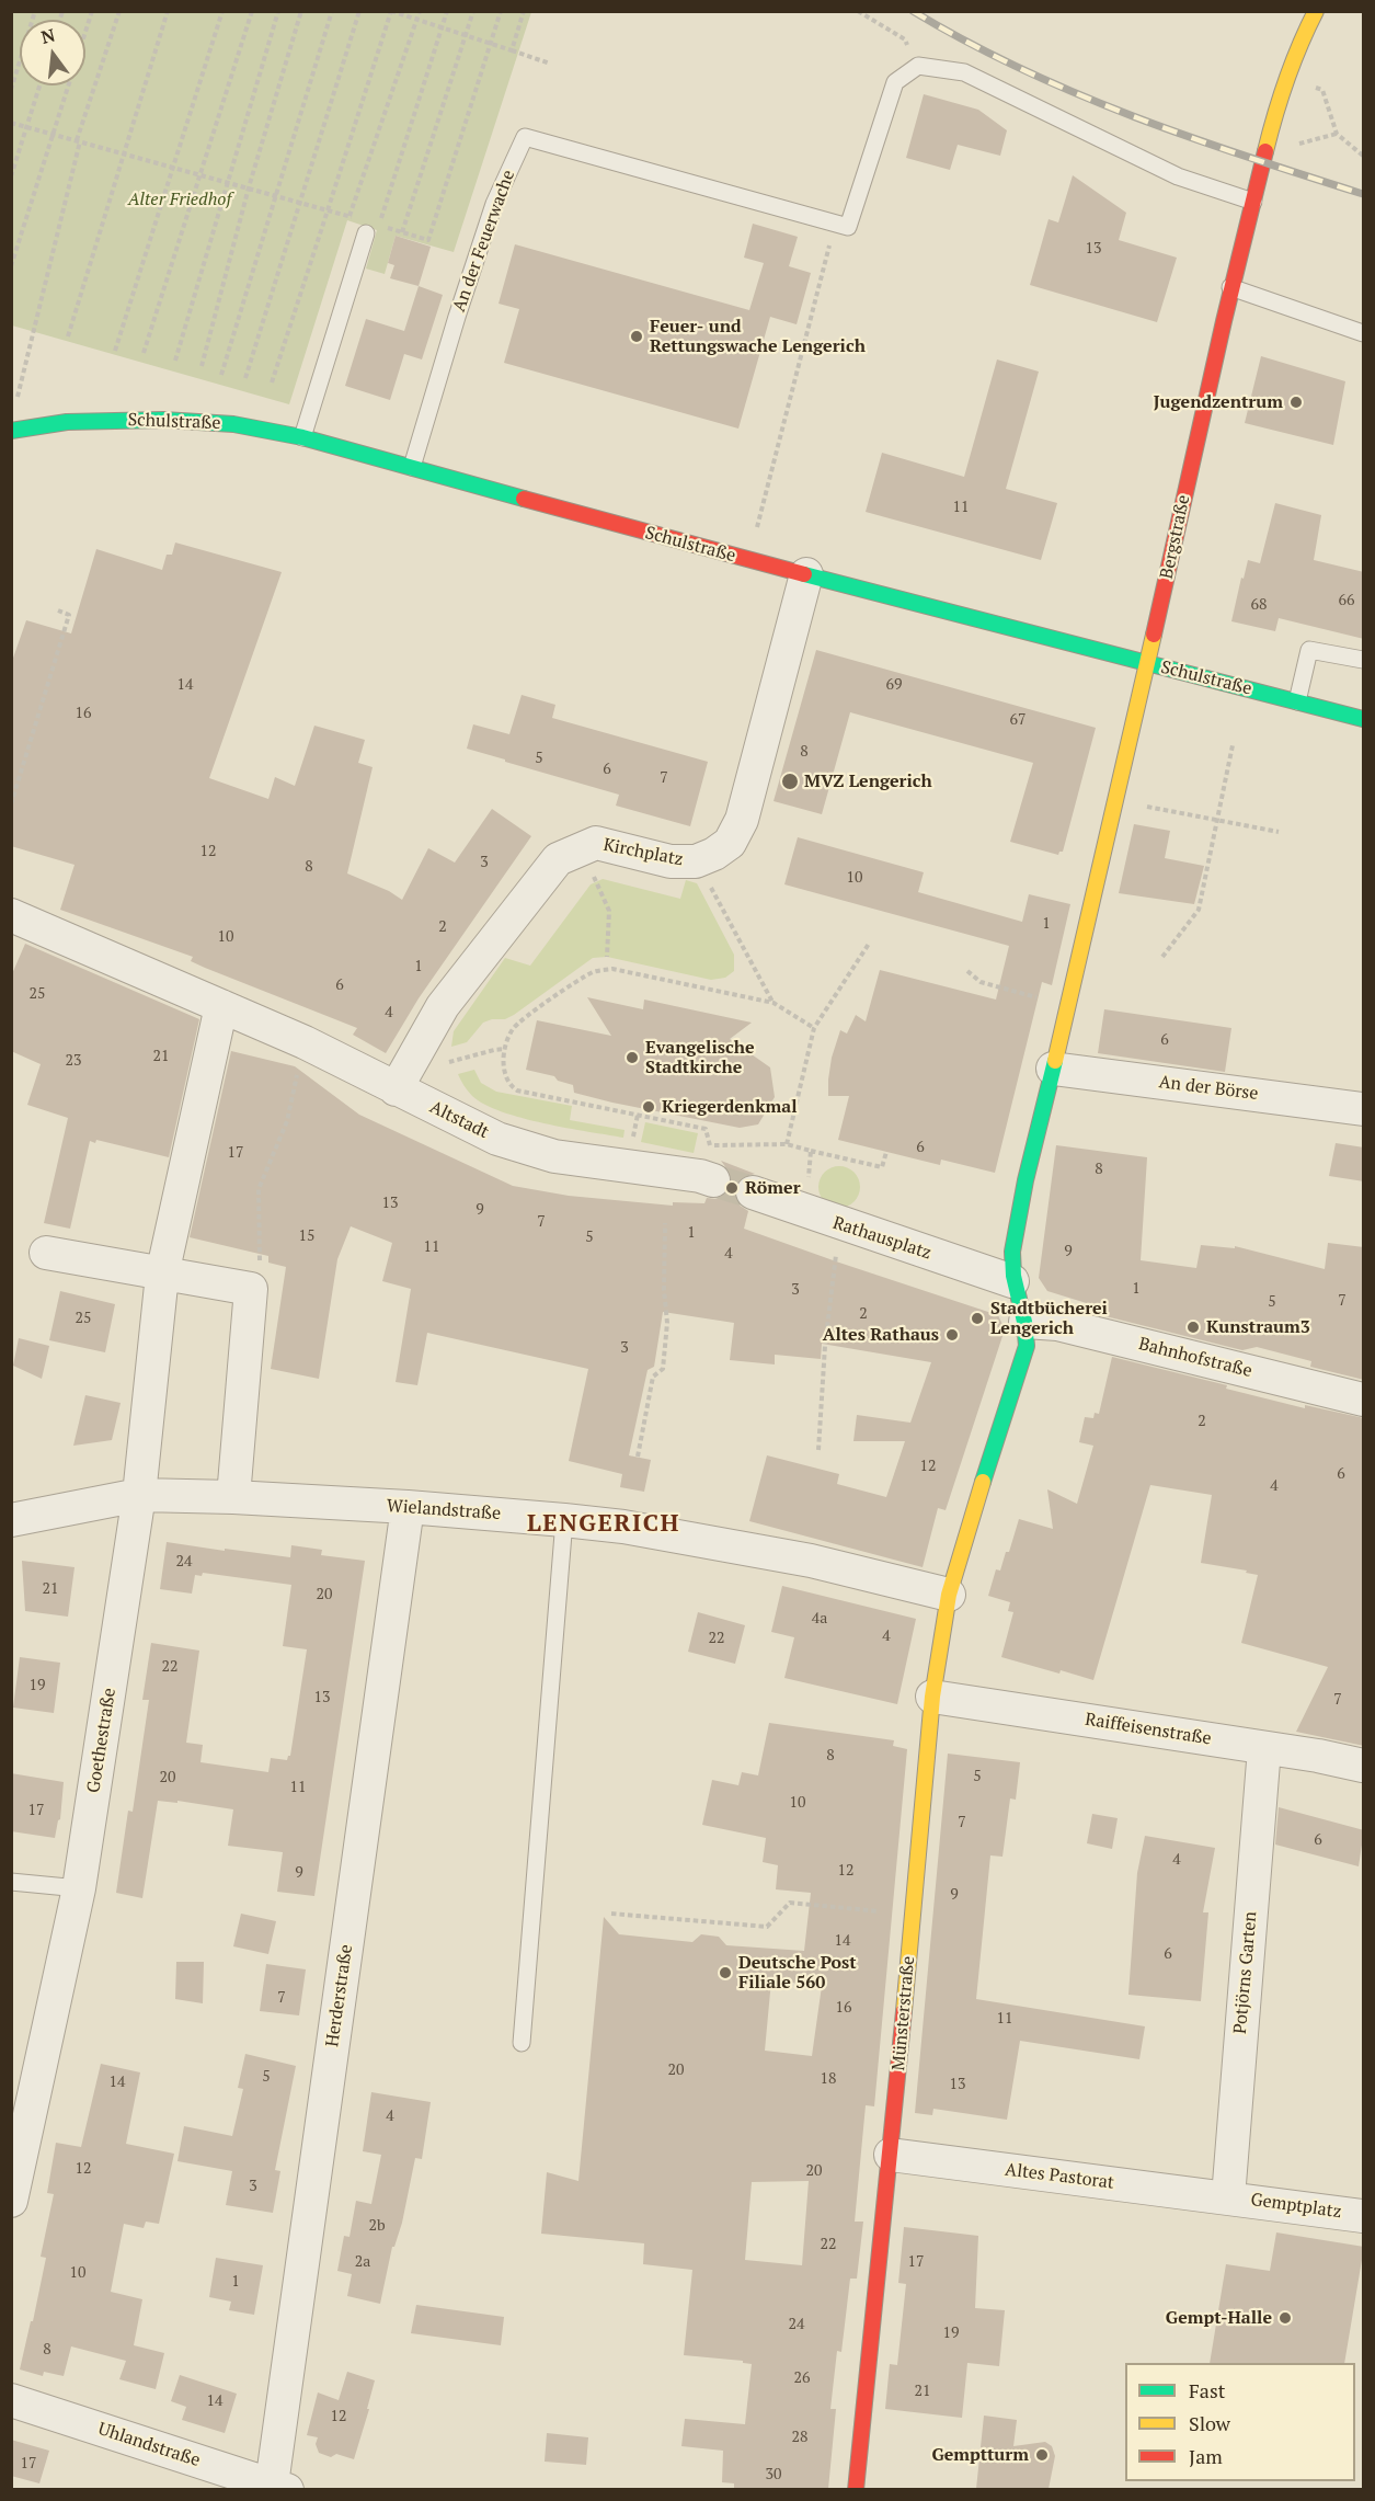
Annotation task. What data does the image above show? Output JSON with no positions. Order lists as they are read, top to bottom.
{
  "streets": {
    "street": [
      "Schulstraße",
      "Bergstraße",
      "Kirchplatz",
      "An der Börse",
      "Altstadt",
      "Rathausplatz",
      "Bahnhofstraße",
      "Wielandstraße",
      "Raiffeisenstraße",
      "Goethestraße",
      "Potjörns Garten",
      "Herderstraße",
      "Münsterstraße",
      "Altes Pastorat",
      "Gemptplatz",
      "Uhlandstraße"
    ],
    "lane": ["An der Feuerwache"]
  },
  "crossings": [
    ["An der Feuerwache", "Schulstraße"],
    ["Schulstraße", "Bergstraße"],
    ["Schulstraße", "Kirchplatz"],
    ["Bergstraße", "An der Börse"],
    ["Kirchplatz", "Altstadt"],
    ["Bahnhofstraße", "Münsterstraße"],
    ["Wielandstraße", "Goethestraße"],
    ["Wielandstraße", "Herderstraße"],
    ["Wielandstraße", "Münsterstraße"],
    ["Raiffeisenstraße", "Potjörns Garten"],
    ["Raiffeisenstraße", "Münsterstraße"],
    ["Potjörns Garten", "Altes Pastorat"],
    ["Potjörns Garten", "Gemptplatz"],
    ["Herderstraße", "Uhlandstraße"],
    ["Münsterstraße", "Altes Pastorat"],
    ["Altes Pastorat", "Gemptplatz"]
  ],
  "districts": ["LENGERICH"],
  "parks": ["Alter Friedhof"],
  "places": [
    "Feuer- und Rettungswache Lengerich",
    "Jugendzentrum",
    "MVZ Lengerich",
    "Evangelische Stadtkirche",
    "Kriegerdenkmal",
    "Römer",
    "Stadtbücherei Lengerich",
    "Kunstraum3",
    "Altes Rathaus",
    "Deutsche Post Filiale 560",
    "Gempt-Halle",
    "Gemptturm"
  ],
  "house_numbers": [
    "13",
    "11",
    "66",
    "68",
    "14",
    "69",
    "16",
    "67",
    "8",
    "5",
    "6",
    "7",
    "12",
    "3",
    "8",
    "10",
    "1",
    "2",
    "10",
    "1",
    "6",
    "25",
    "4",
    "6",
    "21",
    "23",
    "6",
    "17",
    "8",
    "13",
    "9",
    "7",
    "1",
    "15",
    "5",
    "11",
    "9",
    "4",
    "1",
    "3",
    "7",
    "5",
    "2",
    "25",
    "3",
    "2",
    "12",
    "6",
    "4",
    "24",
    "21",
    "20",
    "4a",
    "4",
    "22",
    "22",
    "19",
    "13",
    "7",
    "8",
    "5",
    "20",
    "11",
    "10",
    "17",
    "7",
    "6",
    "4",
    "12",
    "9",
    "9",
    "14",
    "6",
    "7",
    "16",
    "11",
    "20",
    "5",
    "18",
    "14",
    "13",
    "4",
    "12",
    "20",
    "3",
    "2b",
    "22",
    "2a",
    "17",
    "10",
    "1",
    "24",
    "19",
    "8",
    "26",
    "21",
    "14",
    "12",
    "28",
    "17",
    "30"
  ],
  "legend": ["Fast", "Slow", "Jam"],
  "north": "top"
}
